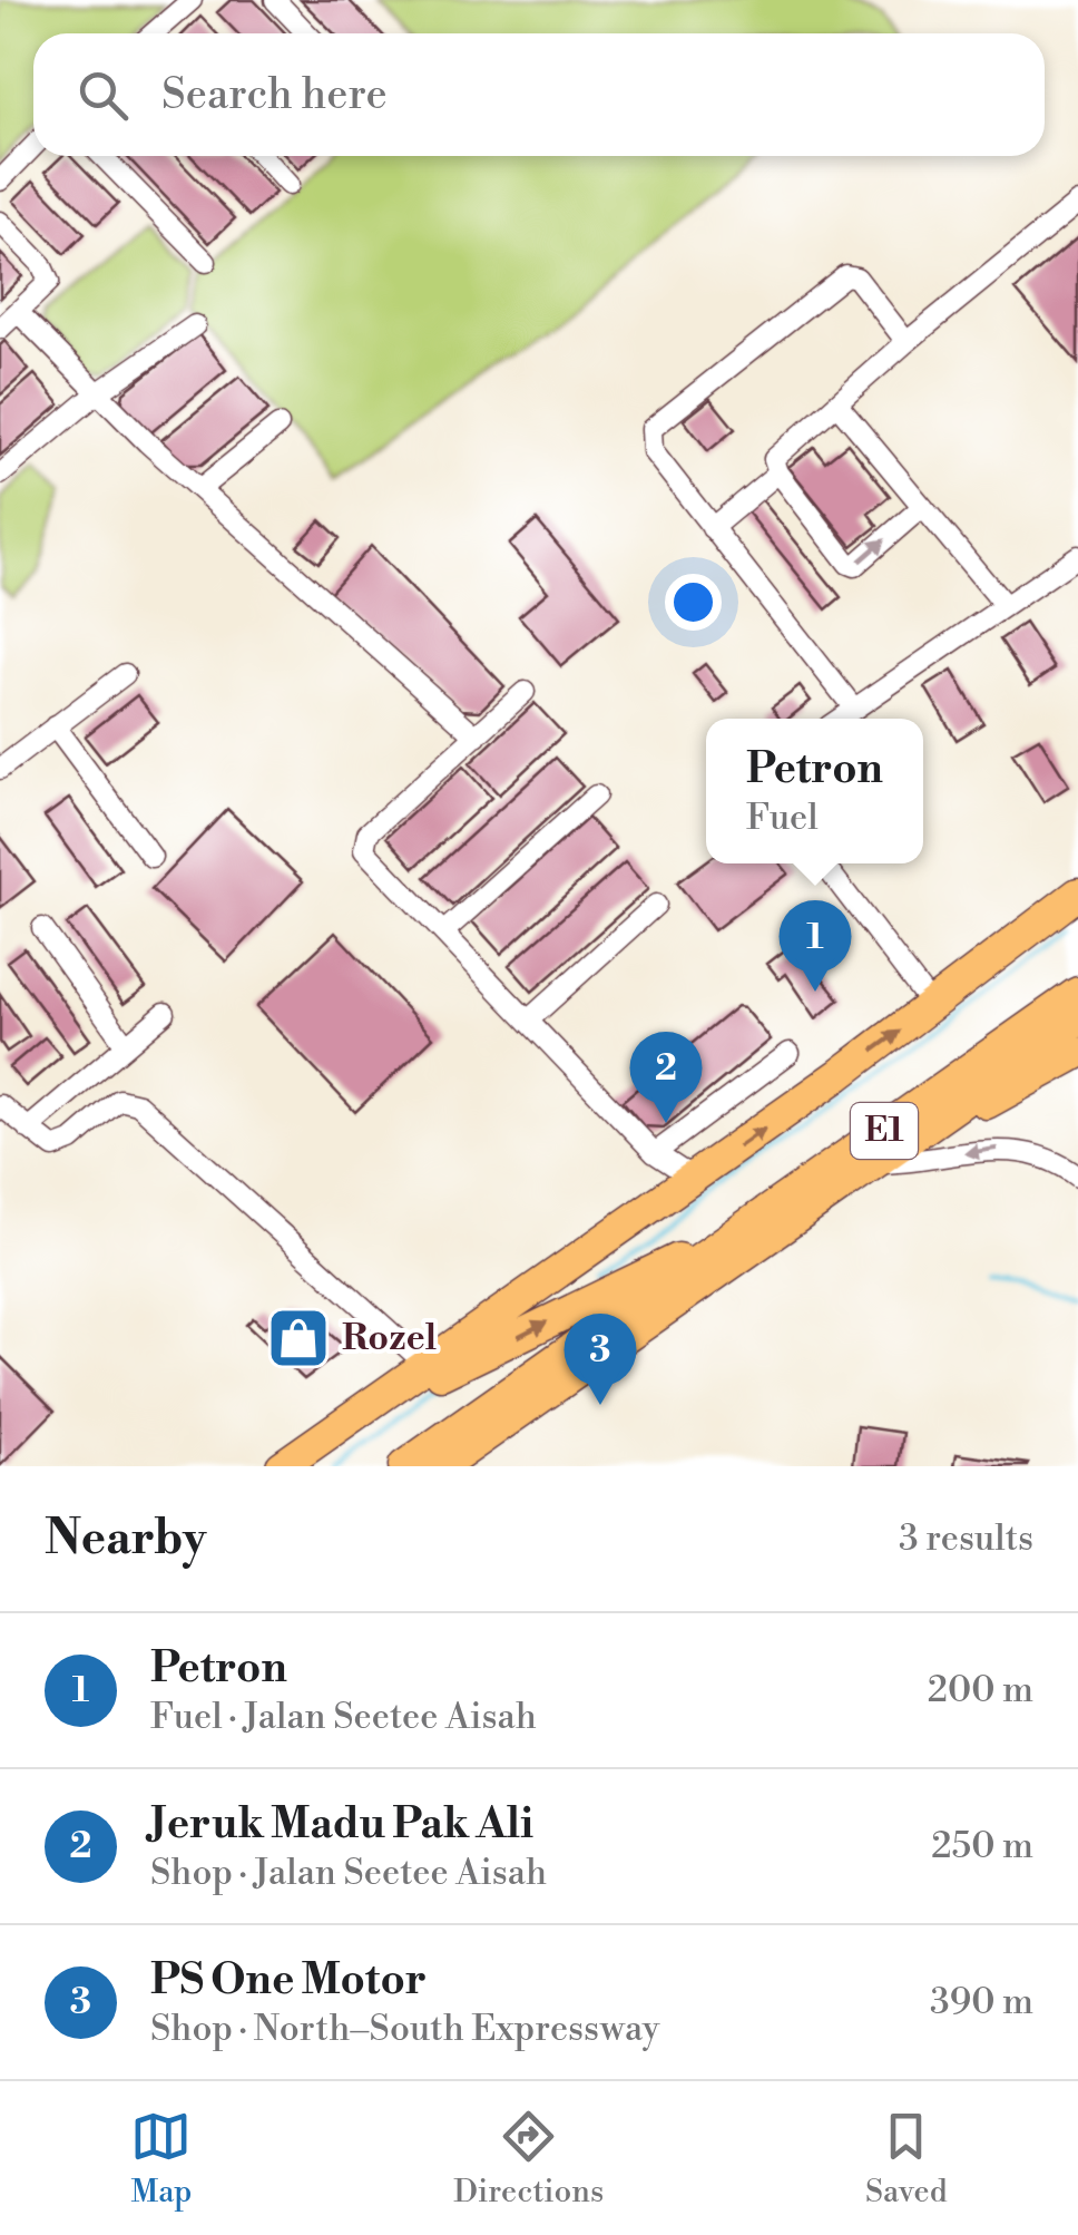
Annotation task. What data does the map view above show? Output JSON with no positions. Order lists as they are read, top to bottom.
{
  "streets": {
    "highway": ["E1"]
  },
  "places": {
    "shop": ["Rozel"]
  },
  "page": {
    "search": "Search here",
    "popup": ["Petron", "Fuel"],
    "pins": ["1", "2", "3"],
    "heading": ["Nearby", "3 results"],
    "list": [
      {
        "mark": "1",
        "name": "Petron",
        "note": "Fuel · Jalan Seetee Aisah",
        "value": "200 m"
      },
      {
        "mark": "2",
        "name": "Jeruk Madu Pak Ali",
        "note": "Shop · Jalan Seetee Aisah",
        "value": "250 m"
      },
      {
        "mark": "3",
        "name": "PS One Motor",
        "note": "Shop · North–South Expressway",
        "value": "390 m"
      }
    ],
    "nav": ["Map", "Directions", "Saved"]
  }
}
